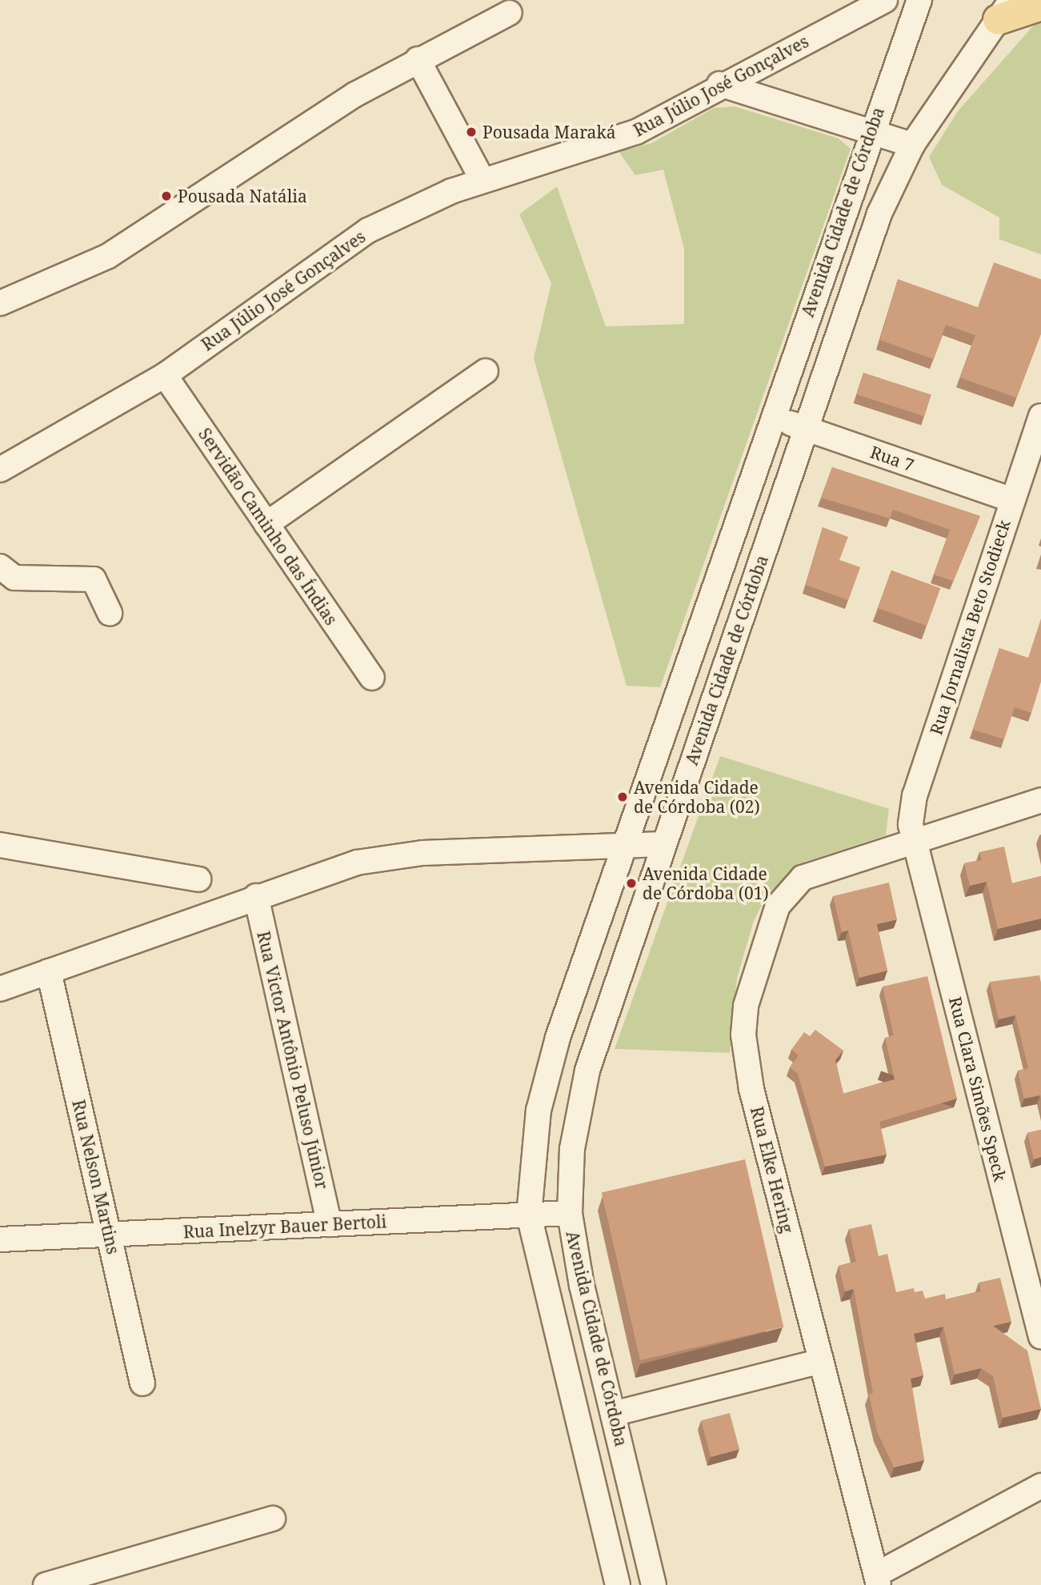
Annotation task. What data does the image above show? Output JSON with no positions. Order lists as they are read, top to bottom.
{
  "streets": {
    "street": [
      "Rua Júlio José Gonçalves",
      "Avenida Cidade de Córdoba",
      "Rua 7",
      "Servidão Caminho das Índias",
      "Rua Jornalista Beto Stodieck",
      "Rua Victor Antônio Peluso Júnior",
      "Rua Clara Simões Speck",
      "Rua Elke Hering",
      "Rua Nelson Martins",
      "Rua Inelzyr Bauer Bertoli"
    ]
  },
  "crossings": [
    ["Rua Júlio José Gonçalves", "Servidão Caminho das Índias"],
    ["Avenida Cidade de Córdoba", "Rua 7"],
    ["Avenida Cidade de Córdoba", "Rua Inelzyr Bauer Bertoli"],
    ["Rua 7", "Rua Jornalista Beto Stodieck"],
    ["Rua Jornalista Beto Stodieck", "Rua Clara Simões Speck"],
    ["Rua Jornalista Beto Stodieck", "Rua Elke Hering"],
    ["Rua Victor Antônio Peluso Júnior", "Rua Inelzyr Bauer Bertoli"],
    ["Rua Clara Simões Speck", "Rua Elke Hering"],
    ["Rua Nelson Martins", "Rua Inelzyr Bauer Bertoli"]
  ],
  "places": [
    "Pousada Maraká",
    "Pousada Natália",
    "Avenida Cidade de Córdoba (02)",
    "Avenida Cidade de Córdoba (01)"
  ]
}
